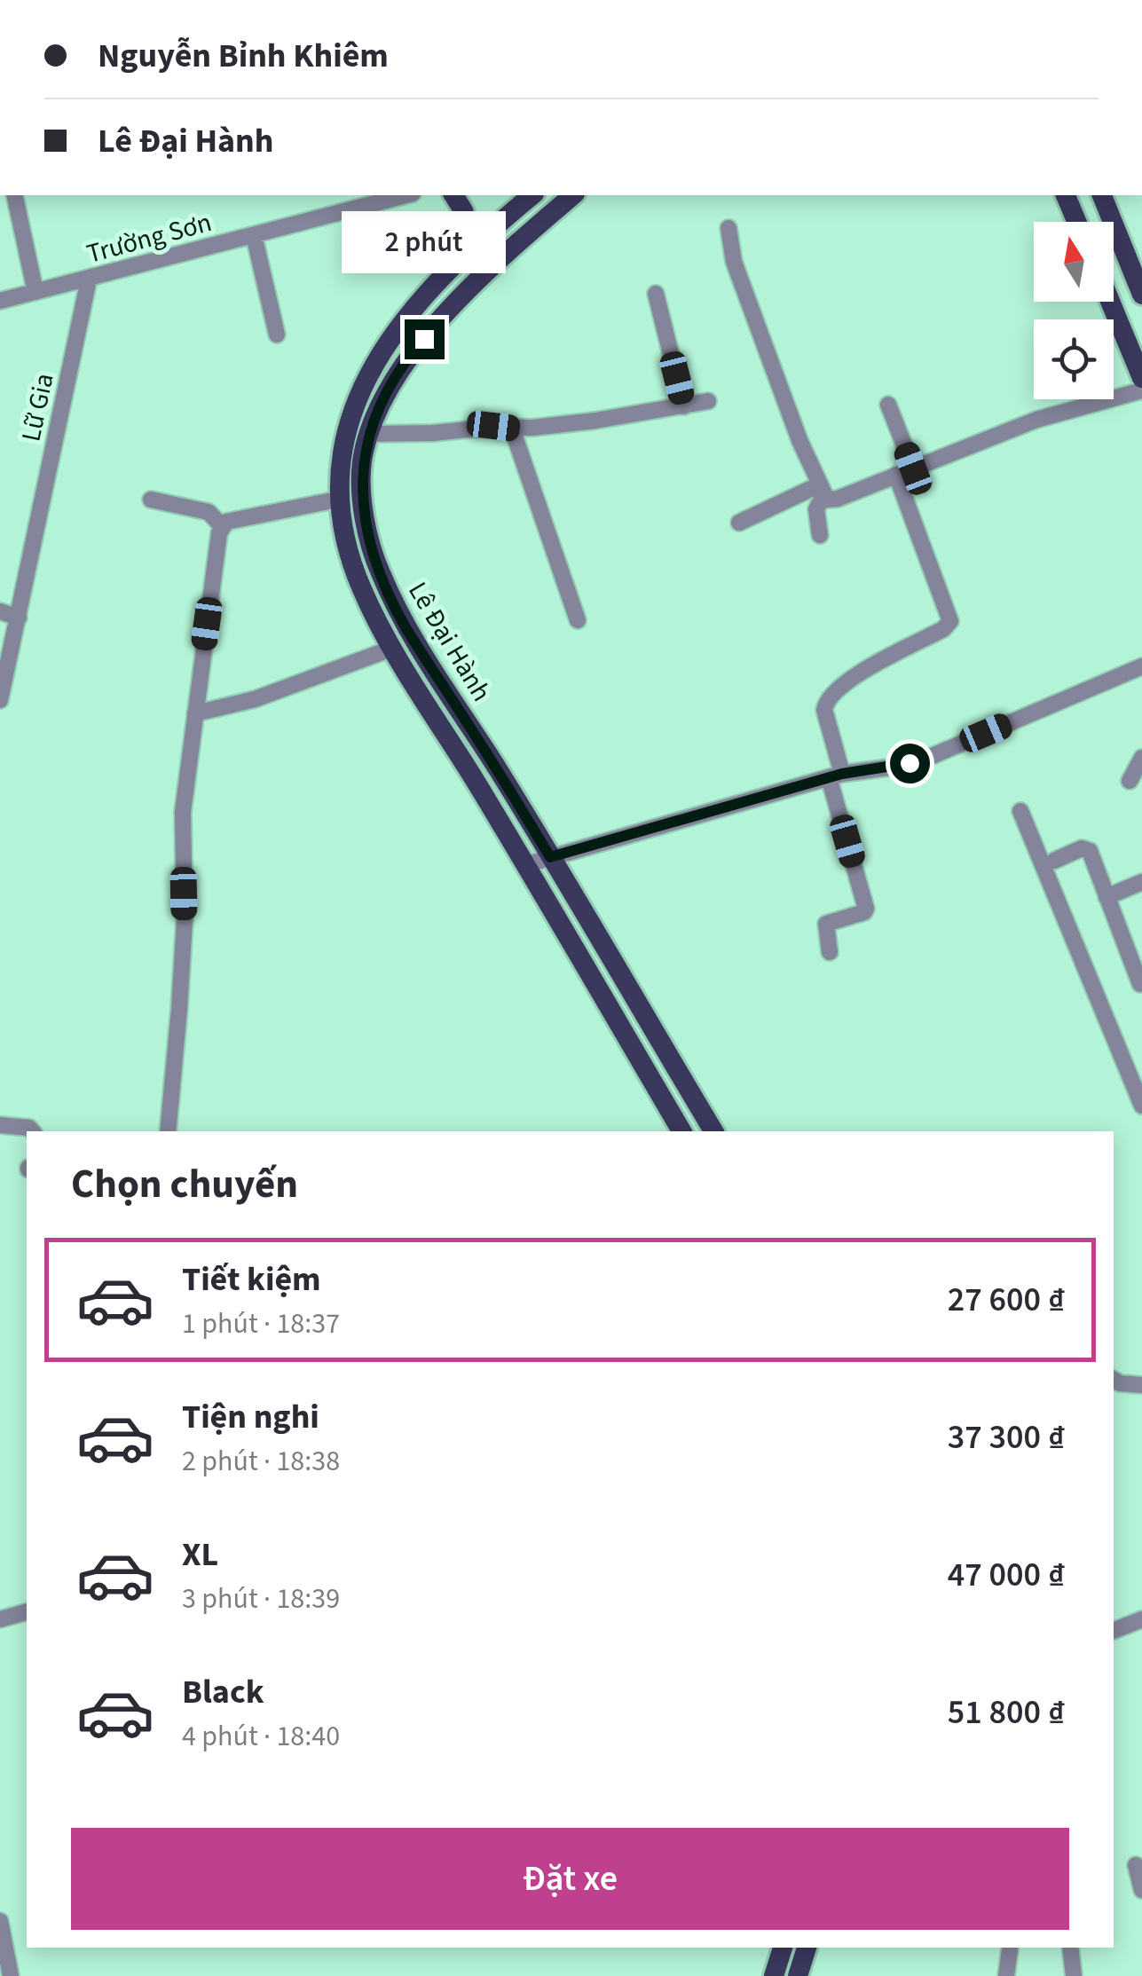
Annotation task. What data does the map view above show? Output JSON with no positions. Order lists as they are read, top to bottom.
{
  "streets": {
    "main road": ["Lê Đại Hành"],
    "street": ["Trường Sơn", "Lữ Gia"]
  },
  "crossings": [
    ["Trường Sơn", "Lữ Gia"]
  ],
  "north": "top",
  "page": {
    "banner": ["Nguyễn Bỉnh Khiêm", "Lê Đại Hành"],
    "bubble": "2 phút",
    "heading": "Chọn chuyến",
    "list": [
      {
        "name": "Tiết kiệm",
        "note": "1 phút · 18:37",
        "value": "27 600 ₫"
      },
      {
        "name": "Tiện nghi",
        "note": "2 phút · 18:38",
        "value": "37 300 ₫"
      },
      {
        "name": "XL",
        "note": "3 phút · 18:39",
        "value": "47 000 ₫"
      },
      {
        "name": "Black",
        "note": "4 phút · 18:40",
        "value": "51 800 ₫"
      }
    ],
    "buttons": "Đặt xe"
  }
}
